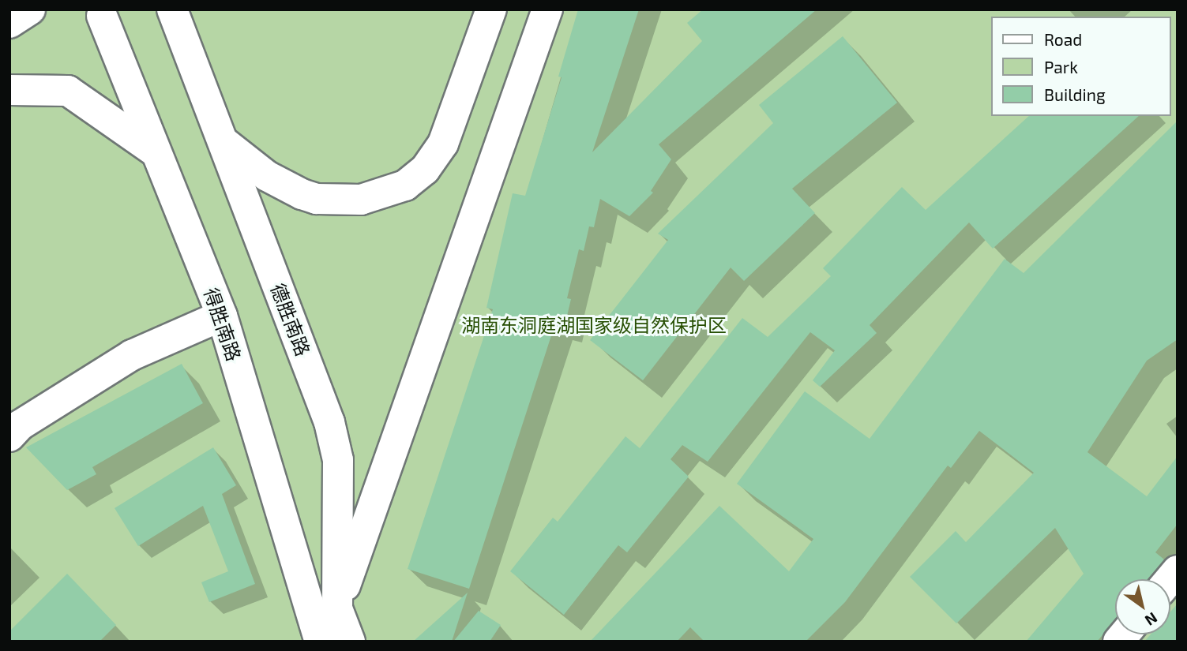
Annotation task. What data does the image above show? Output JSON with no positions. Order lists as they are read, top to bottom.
{
  "streets": {
    "main road": ["德胜南路", "得胜南路"]
  },
  "parks": ["湖南东洞庭湖国家级自然保护区"],
  "legend": ["Road", "Park", "Building"],
  "north": "bottom right"
}
